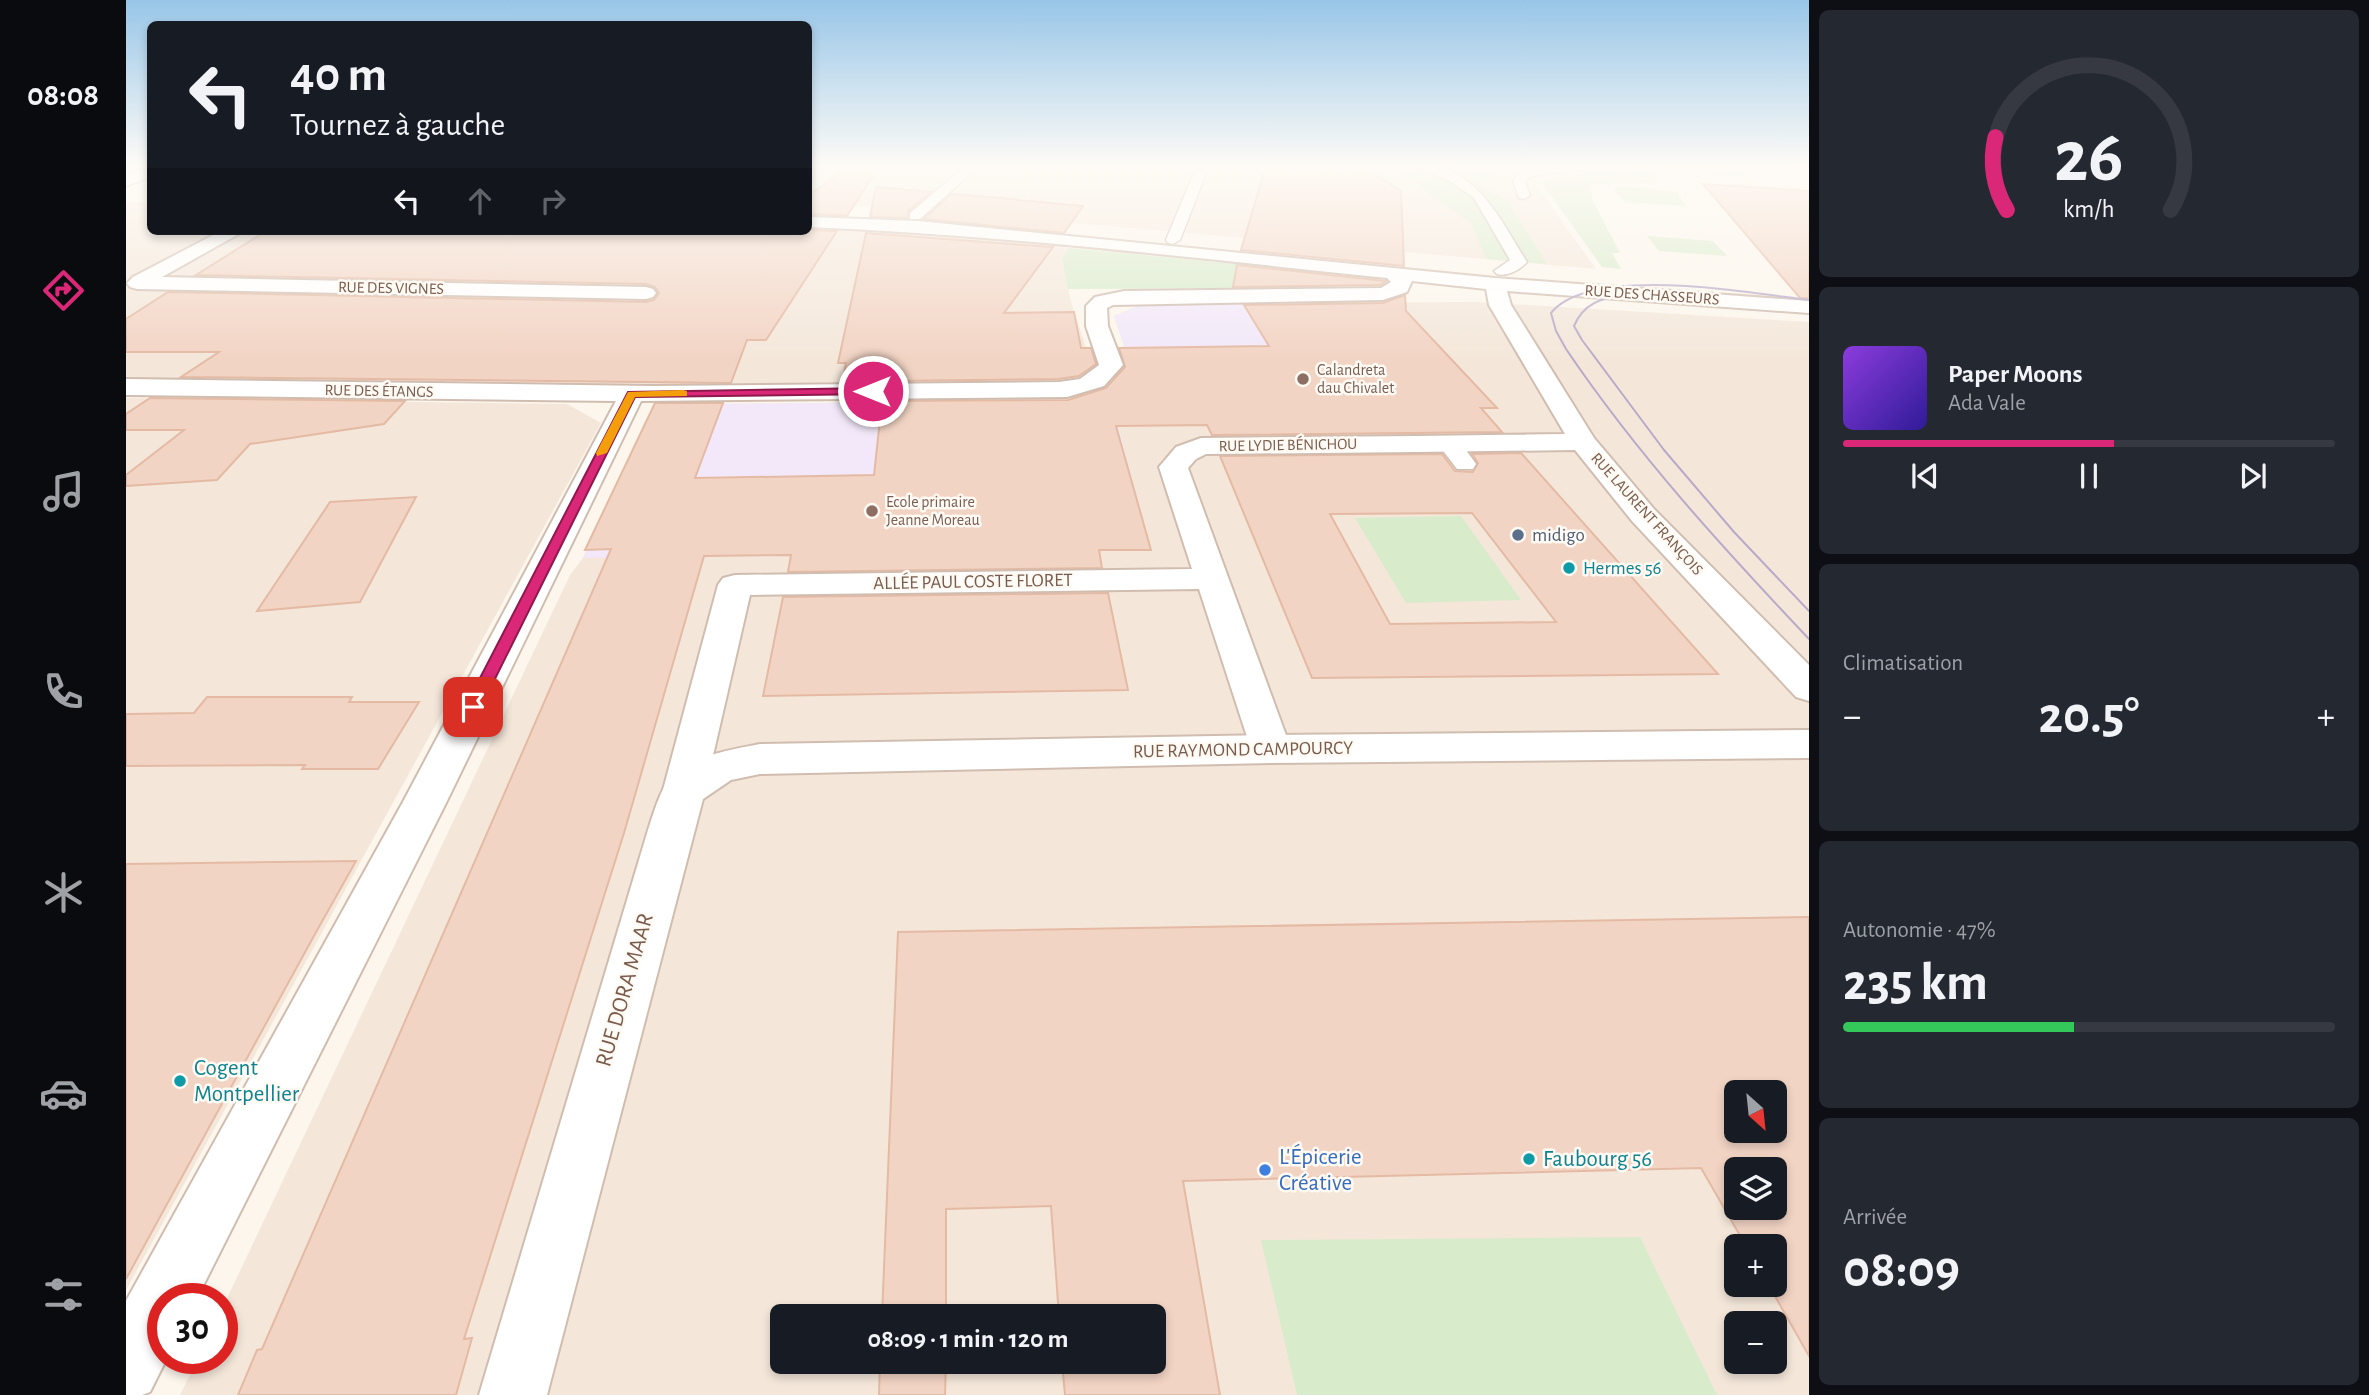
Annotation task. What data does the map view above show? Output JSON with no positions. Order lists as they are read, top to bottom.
{
  "streets": {
    "street": [
      "RUE DES VIGNES",
      "RUE DES CHASSEURS",
      "RUE DES ÉTANGS",
      "RUE LYDIE BÉNICHOU",
      "RUE LAURENT FRANÇOIS",
      "ALLÉE PAUL COSTE FLORET",
      "RUE RAYMOND CAMPOURCY",
      "RUE DORA MAAR"
    ]
  },
  "crossings": [
    ["RUE DES CHASSEURS", "RUE DES ÉTANGS"],
    ["RUE DES CHASSEURS", "RUE LAURENT FRANÇOIS"],
    ["RUE LYDIE BÉNICHOU", "RUE LAURENT FRANÇOIS"],
    ["RUE LYDIE BÉNICHOU", "ALLÉE PAUL COSTE FLORET"],
    ["RUE LYDIE BÉNICHOU", "RUE RAYMOND CAMPOURCY"],
    ["ALLÉE PAUL COSTE FLORET", "RUE DORA MAAR"],
    ["RUE RAYMOND CAMPOURCY", "RUE DORA MAAR"]
  ],
  "places": [
    "Calandreta dau Chivalet",
    "Ecole primaire Jeanne Moreau",
    "midigo",
    "Hermes 56",
    "Cogent Montpellier",
    "Faubourg 56",
    "L'Épicerie Créative"
  ],
  "north": "bottom right",
  "page": {
    "tabs": "08:08",
    "turn": ["40 m", "Tournez à gauche"],
    "song": ["Paper Moons", "Ada Vale"],
    "tile": [
      "Climatisation",
      ["Autonomie · 47%", "235 km"],
      ["Arrivée", "08:09"]
    ],
    "heat": ["−", "20.5°", "+"],
    "map_buttons": ["+", "−"],
    "limit": "30",
    "trip": "08:09 · 1 min · 120 m",
    "gauge": ["26", "km/h"]
  }
}
